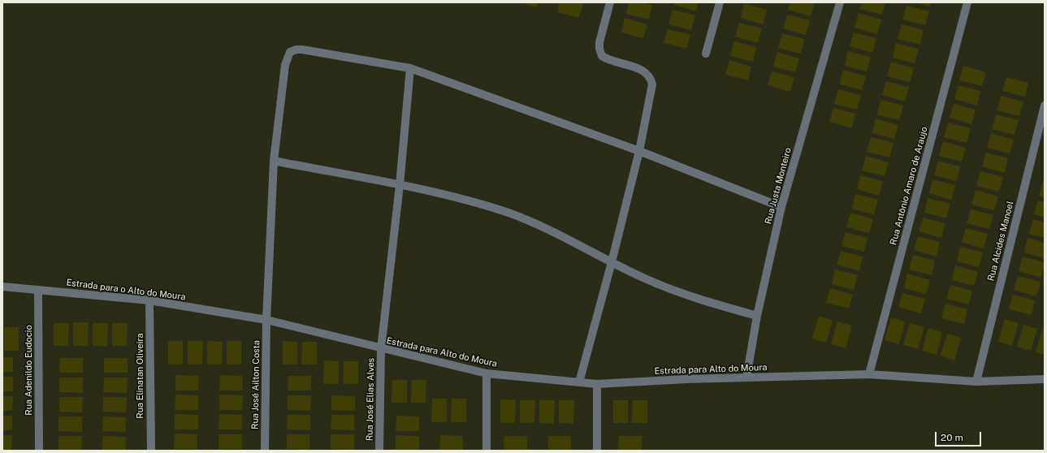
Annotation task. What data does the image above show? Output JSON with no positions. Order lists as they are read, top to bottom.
{
  "streets": {
    "street": [
      "Rua Justa Monteiro",
      "Rua Antônio Amaro de Araujo",
      "Rua Alcides Manoel",
      "Estrada para o Alto do Moura",
      "Estrada para Alto do Moura",
      "Rua Adenildo Eudocio",
      "Rua Elinatan Oliveira",
      "Rua José Ailton Costa",
      "Rua José Elias Alves"
    ]
  },
  "crossings": [
    ["Rua Justa Monteiro", "Estrada para Alto do Moura"],
    ["Rua Justa Monteiro", "Rua José Ailton Costa"],
    ["Rua Antônio Amaro de Araujo", "Estrada para Alto do Moura"],
    ["Rua Alcides Manoel", "Estrada para Alto do Moura"],
    ["Estrada para o Alto do Moura", "Estrada para Alto do Moura"],
    ["Estrada para o Alto do Moura", "Rua Adenildo Eudocio"],
    ["Estrada para o Alto do Moura", "Rua Elinatan Oliveira"],
    ["Estrada para o Alto do Moura", "Rua José Ailton Costa"],
    ["Estrada para o Alto do Moura", "Rua José Elias Alves"],
    ["Estrada para Alto do Moura", "Rua José Elias Alves"],
    ["Rua José Ailton Costa", "Rua José Elias Alves"]
  ],
  "scale_bar": "20 m"
}
